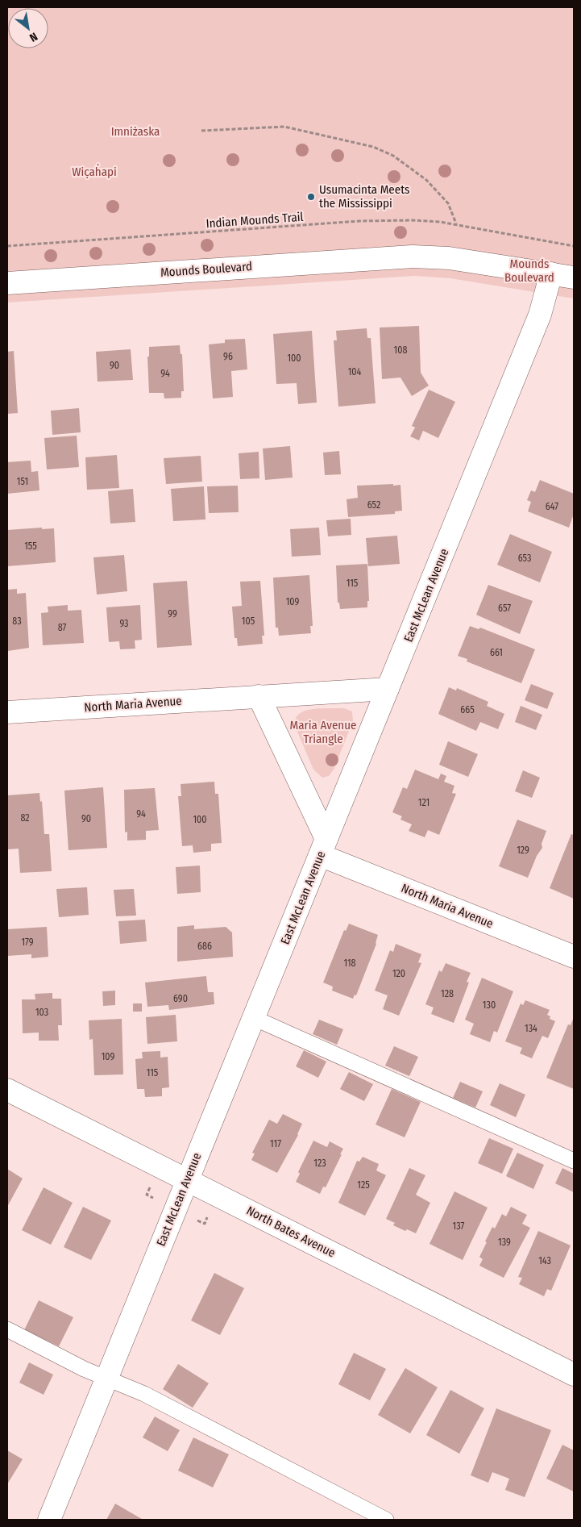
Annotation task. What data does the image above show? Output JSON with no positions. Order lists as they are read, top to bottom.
{
  "streets": {
    "street": [
      "Mounds Boulevard",
      "East McLean Avenue",
      "North Maria Avenue",
      "North Bates Avenue"
    ],
    "path": ["Indian Mounds Trail"]
  },
  "crossings": [
    ["Mounds Boulevard", "East McLean Avenue"],
    ["East McLean Avenue", "North Maria Avenue"],
    ["East McLean Avenue", "North Bates Avenue"]
  ],
  "parks": [
    "Imniżaska",
    "Wic̣aḣapi",
    "Mounds Boulevard",
    "Maria Avenue Triangle"
  ],
  "places": ["Usumacinta Meets the Mississippi"],
  "house_numbers": [
    "108",
    "96",
    "100",
    "90",
    "104",
    "94",
    "151",
    "652",
    "647",
    "155",
    "653",
    "115",
    "109",
    "657",
    "99",
    "83",
    "105",
    "93",
    "87",
    "661",
    "665",
    "121",
    "94",
    "82",
    "90",
    "100",
    "129",
    "179",
    "686",
    "118",
    "120",
    "128",
    "690",
    "130",
    "103",
    "134",
    "109",
    "115",
    "117",
    "123",
    "125",
    "137",
    "139",
    "143"
  ],
  "north": "bottom right"
}
